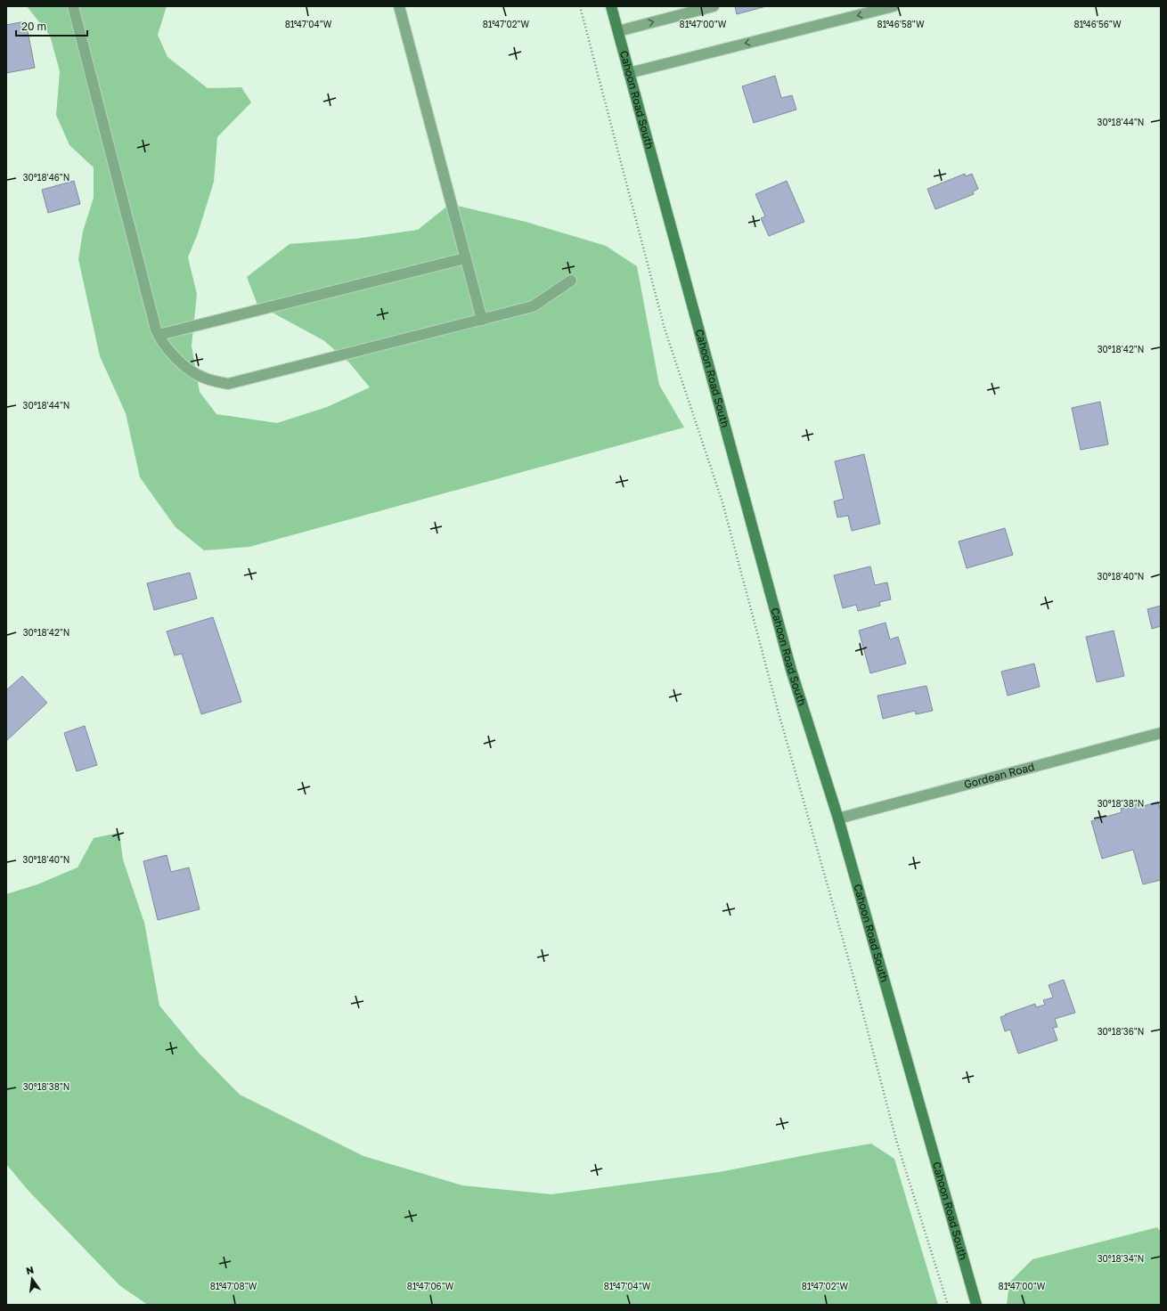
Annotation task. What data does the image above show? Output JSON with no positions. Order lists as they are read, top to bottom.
{
  "streets": {
    "main road": ["Cahoon Road South"],
    "street": ["Gordean Road"]
  },
  "crossings": [
    ["Cahoon Road South", "Gordean Road"]
  ],
  "scale_bar": "20 m",
  "north": "top",
  "coordinates": [
    "81°47'04\"W",
    "81°47'02\"W",
    "81°47'00\"W",
    "81°46'58\"W",
    "81°46'56\"W",
    "30°18'44\"N",
    "30°18'46\"N",
    "30°18'42\"N",
    "30°18'40\"N",
    "30°18'38\"N",
    "30°18'36\"N",
    "30°18'34\"N",
    "81°47'08\"W",
    "81°47'06\"W"
  ]
}
